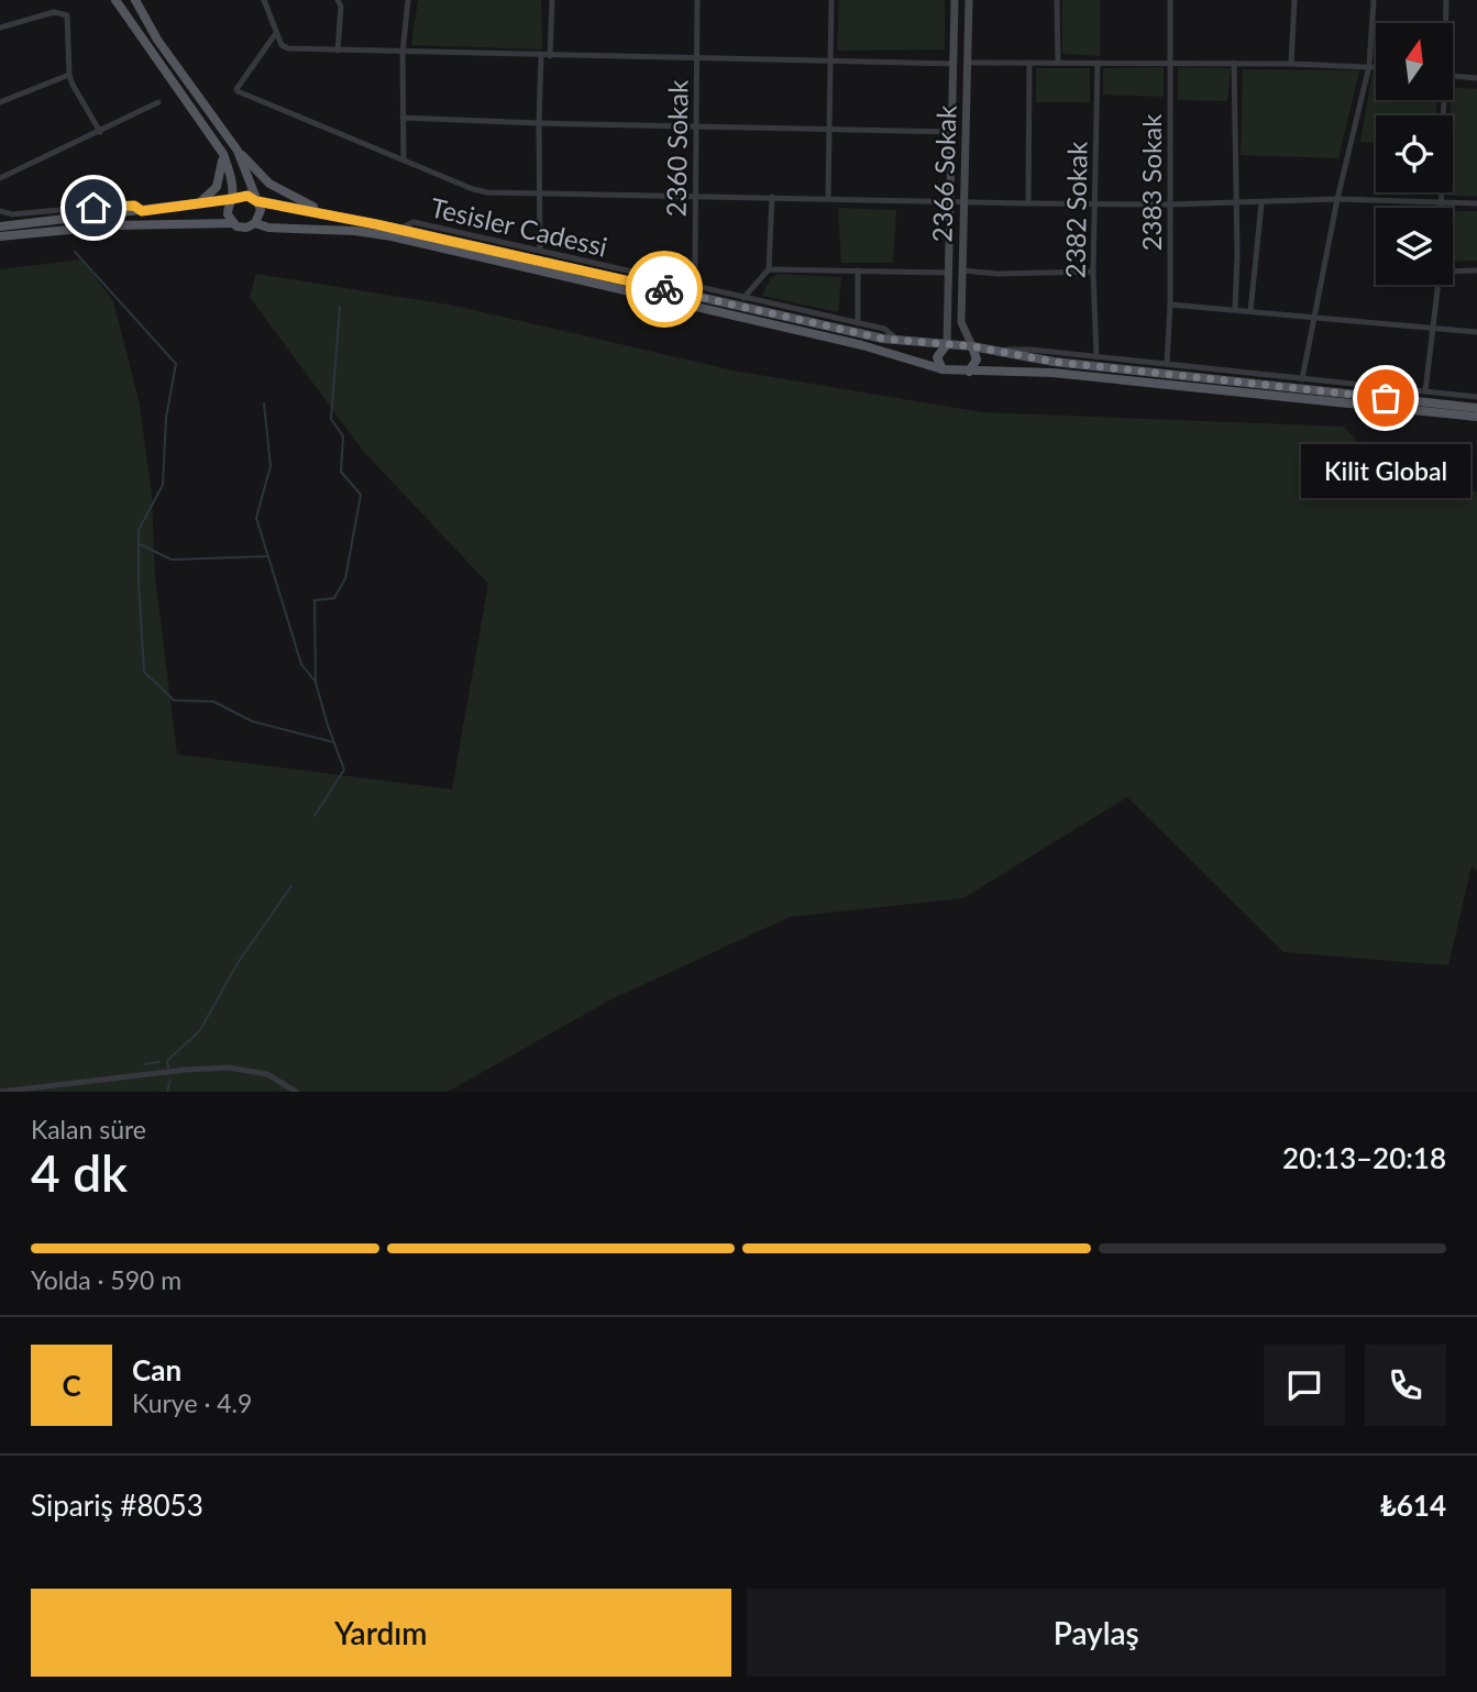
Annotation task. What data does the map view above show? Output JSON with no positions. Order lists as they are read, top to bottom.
{
  "streets": {
    "street": [
      "2360 Sokak",
      "2366 Sokak",
      "2383 Sokak",
      "2382 Sokak",
      "Tesisler Cadessi"
    ]
  },
  "crossings": [
    ["2360 Sokak", "Tesisler Cadessi"]
  ],
  "places": ["Kilit Global"],
  "north": "top",
  "page": {
    "bubble": "Kilit Global",
    "heading": ["4 dk", "Kalan süre", "20:13–20:18"],
    "panel": [
      "Can",
      "Kurye · 4.9",
      "Sipariş #8053",
      "₺614"
    ],
    "bar": "Yolda · 590 m",
    "round": "C",
    "buttons": ["Yardım", "Paylaş"]
  }
}
